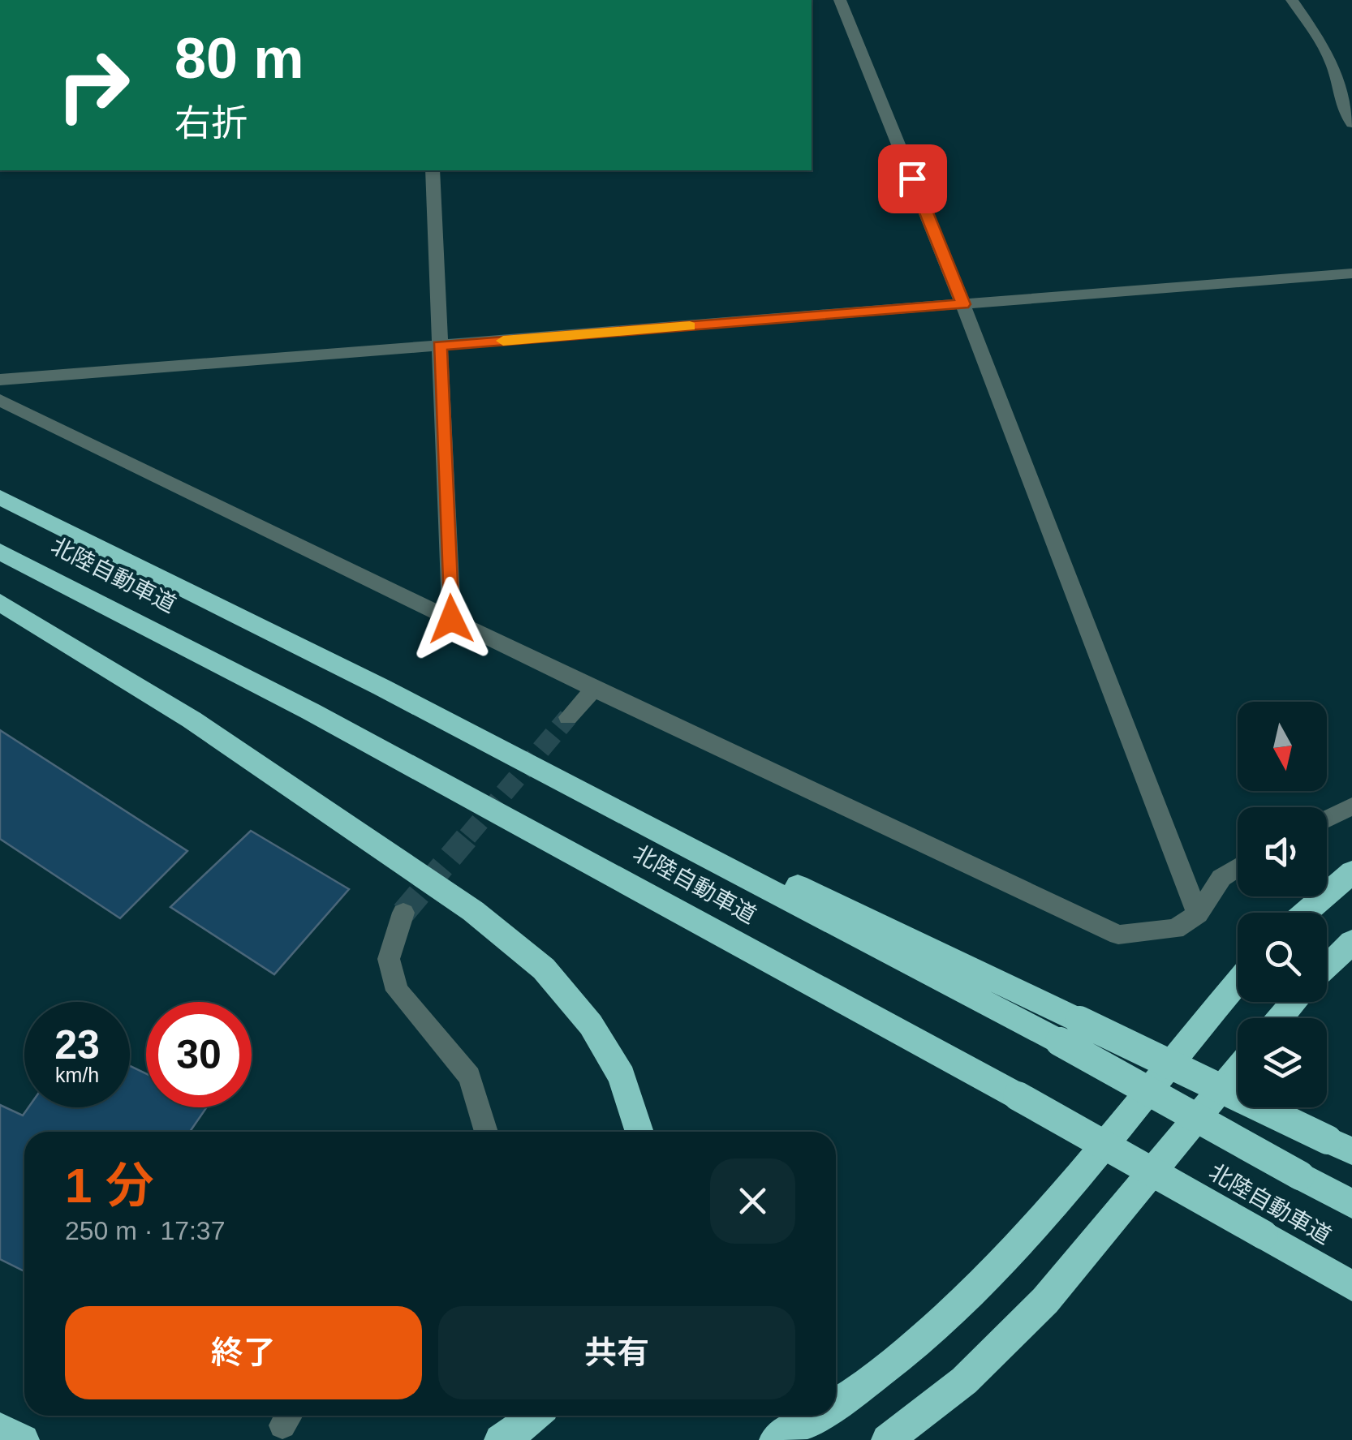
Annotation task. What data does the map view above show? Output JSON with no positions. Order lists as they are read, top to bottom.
{
  "streets": {
    "highway": ["北陸自動車道"]
  },
  "north": "bottom",
  "page": {
    "turn": ["80 m", "右折"],
    "speed": "23 km/h",
    "limit": "30",
    "heading": ["1 分", "250 m · 17:37"],
    "buttons": ["終了", "共有"]
  }
}
